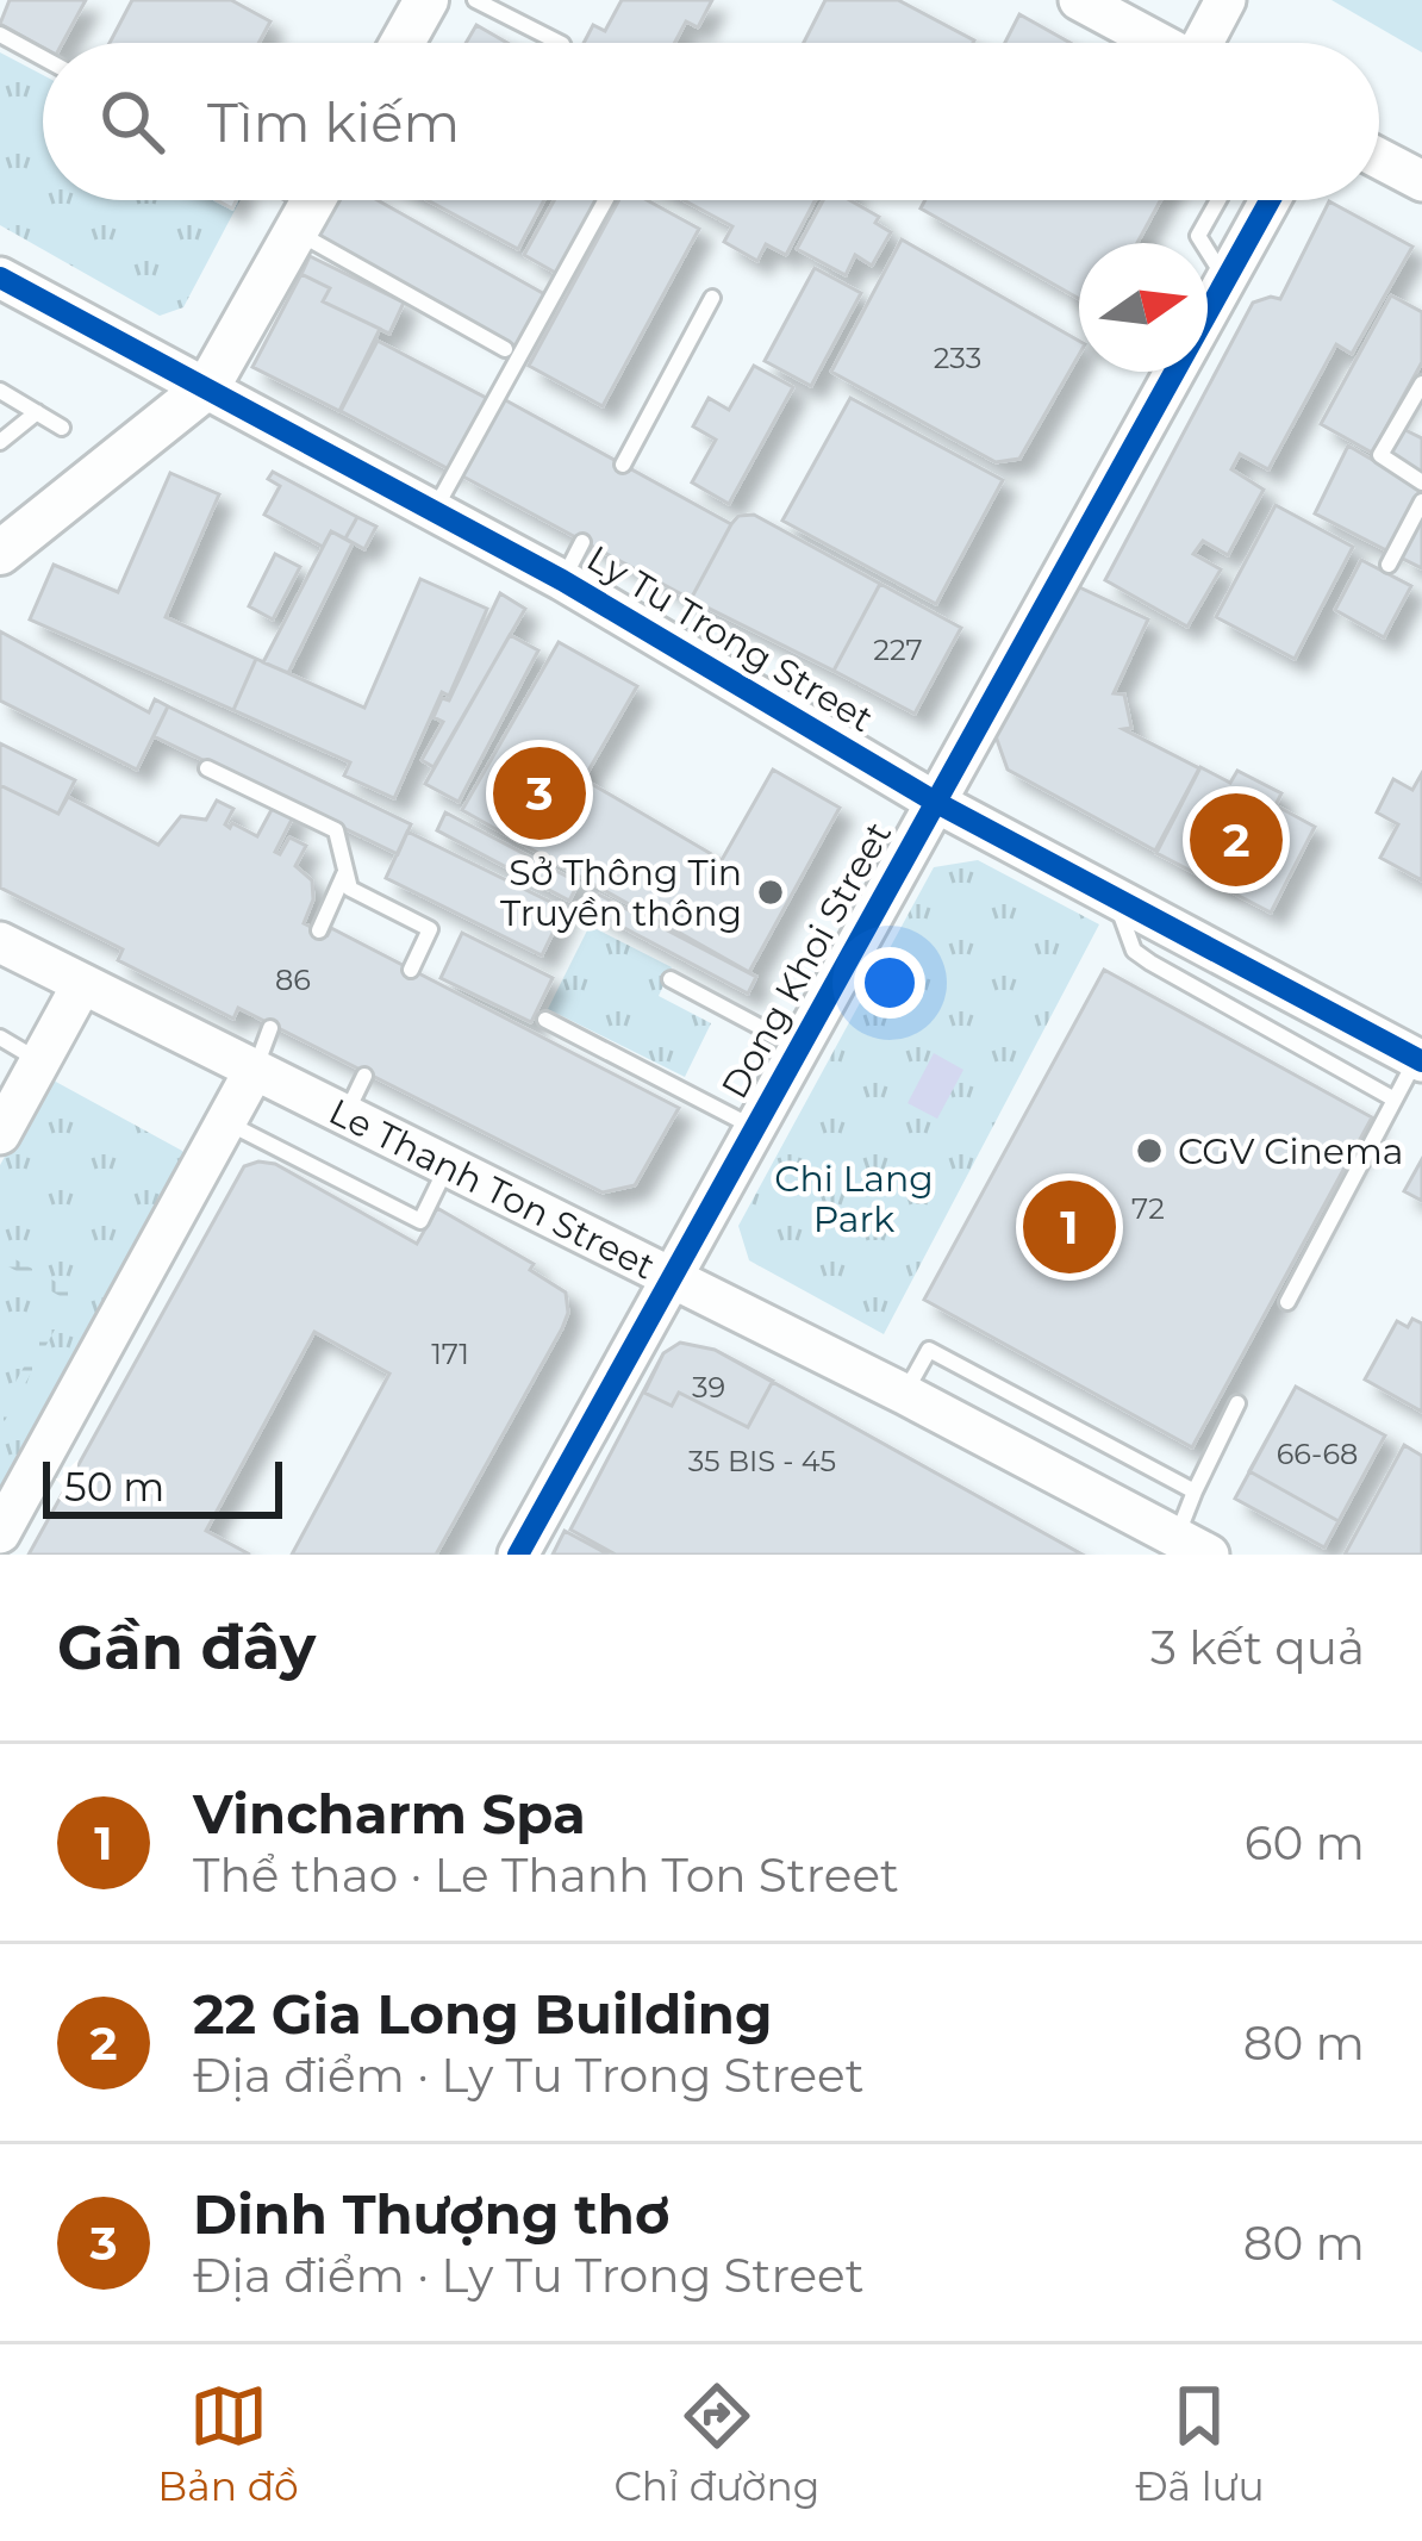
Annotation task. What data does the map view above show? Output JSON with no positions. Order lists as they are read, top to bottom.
{
  "streets": {
    "street": ["Ly Tu Trong Street", "Dong Khoi Street", "Le Thanh Ton Street"]
  },
  "crossings": [
    ["Ly Tu Trong Street", "Dong Khoi Street"],
    ["Dong Khoi Street", "Le Thanh Ton Street"]
  ],
  "parks": ["Chi Lang Park"],
  "places": ["Sở Thông Tin Truyền thông", "CGV Cinema"],
  "house_numbers": [
    "233",
    "227",
    "86",
    "72",
    "171",
    "39",
    "66-68",
    "35 BIS - 45"
  ],
  "scale_bar": "50 m",
  "north": "right",
  "page": {
    "search": "Tìm kiếm",
    "pins": ["3", "2", "1"],
    "scale": "50 m",
    "heading": ["Gần đây", "3 kết quả"],
    "list": [
      {
        "mark": "1",
        "name": "Vincharm Spa",
        "note": "Thể thao · Le Thanh Ton Street",
        "value": "60 m"
      },
      {
        "mark": "2",
        "name": "22 Gia Long Building",
        "note": "Địa điểm · Ly Tu Trong Street",
        "value": "80 m"
      },
      {
        "mark": "3",
        "name": "Dinh Thượng thơ",
        "note": "Địa điểm · Ly Tu Trong Street",
        "value": "80 m"
      }
    ],
    "nav": ["Bản đồ", "Chỉ đường", "Đã lưu"]
  }
}
